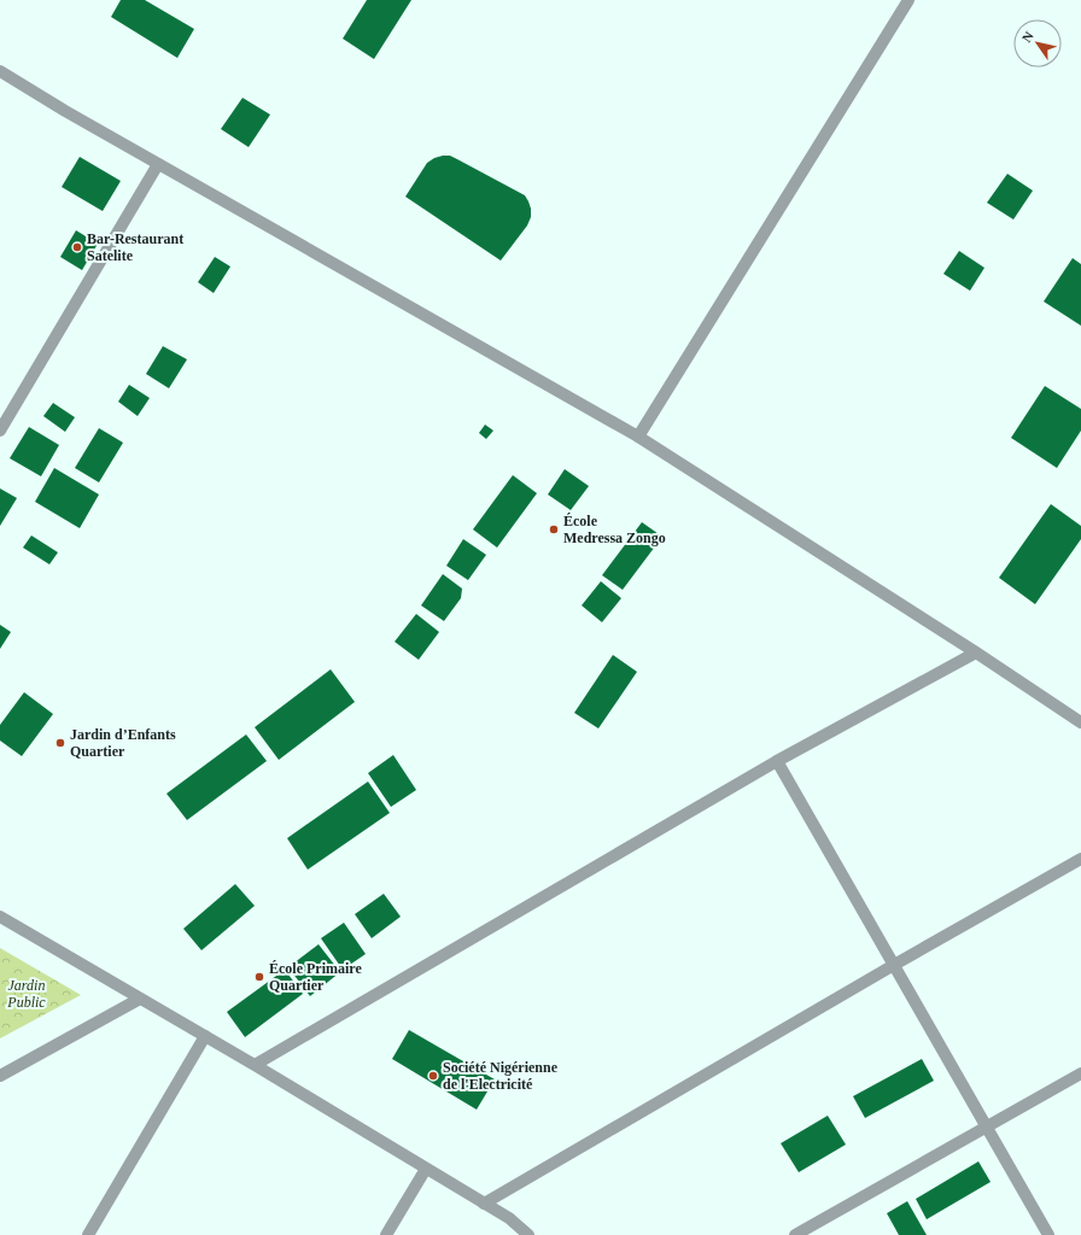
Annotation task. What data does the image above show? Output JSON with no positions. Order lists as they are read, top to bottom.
{
  "parks": ["Jardin Public"],
  "places": [
    "Bar-Restaurant Satelite",
    "École Medressa Zongo",
    "Jardin d’Enfants Quartier",
    "École Primaire Quartier",
    "Société Nigérienne de l'Electricité"
  ],
  "north": "top left"
}
